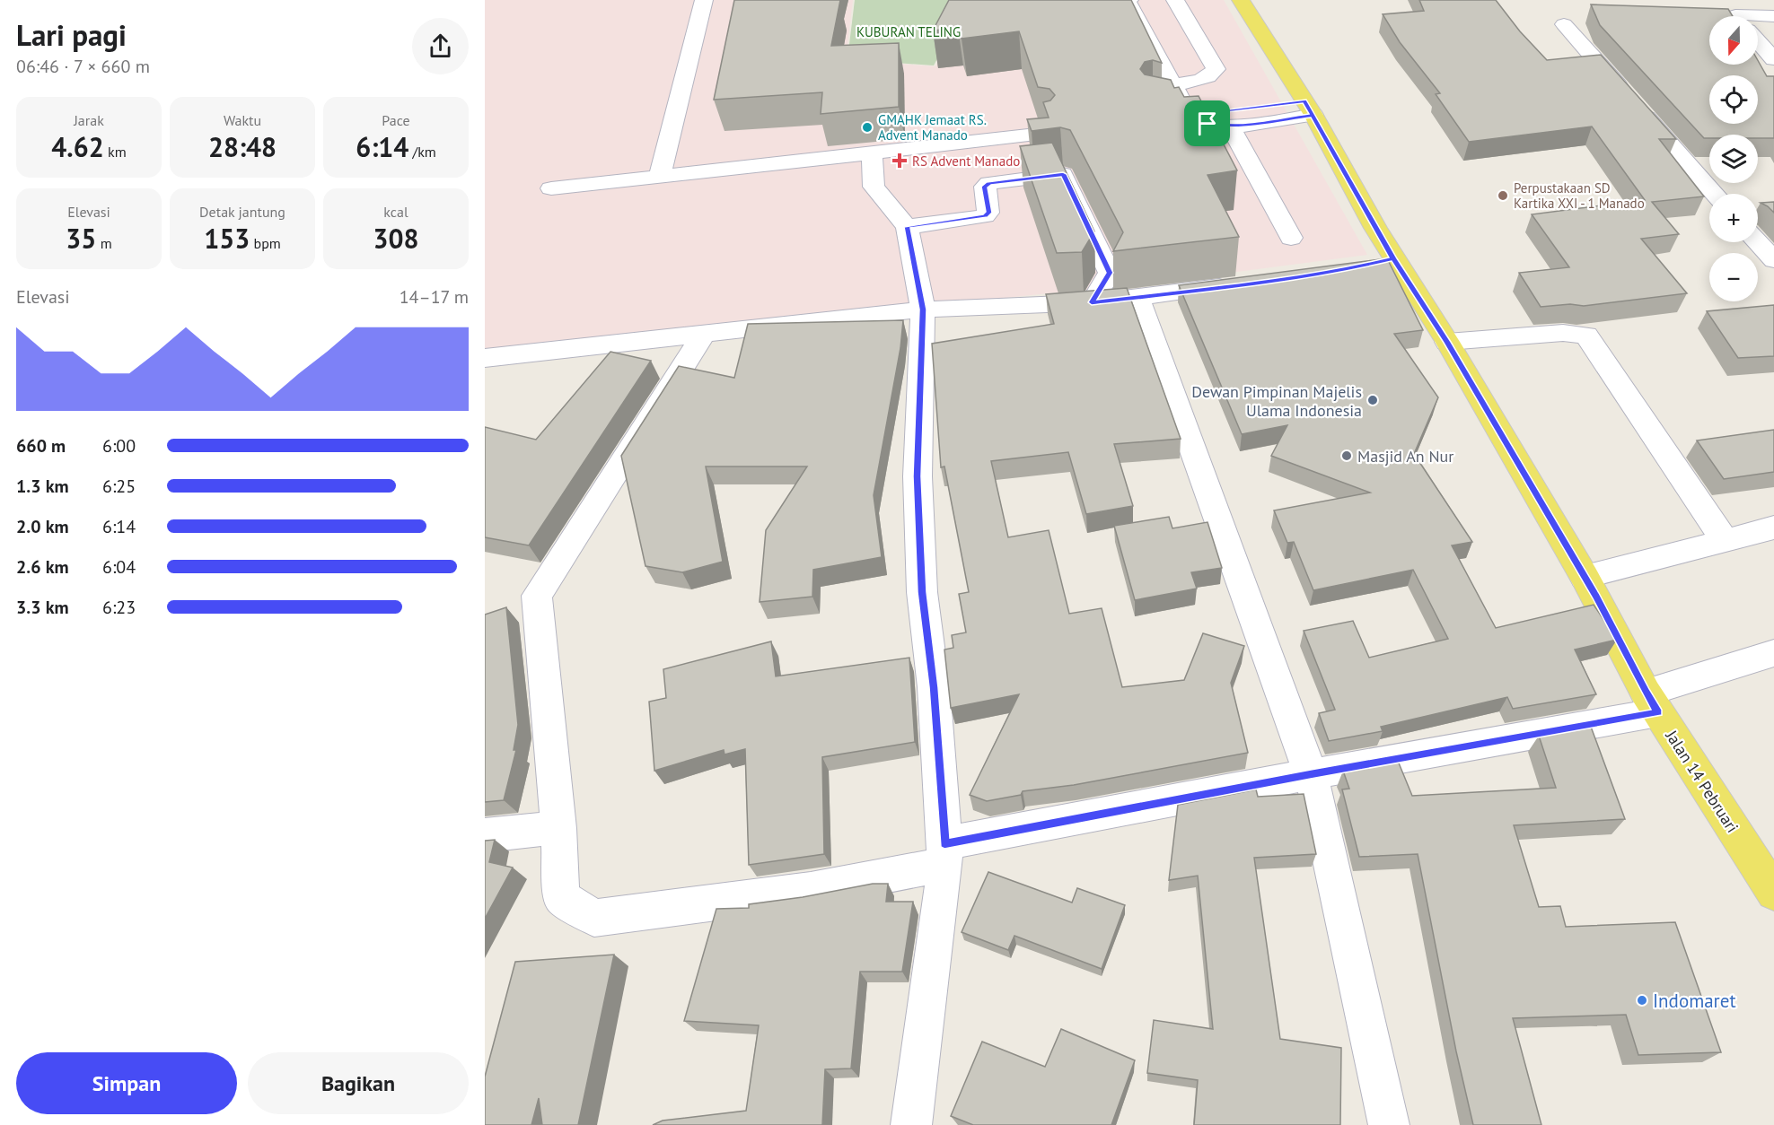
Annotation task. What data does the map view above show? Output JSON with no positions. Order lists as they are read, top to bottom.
{
  "streets": {
    "main road": ["Jalan 14 Pebruari"]
  },
  "parks": ["KUBURAN TELING"],
  "places": {
    "other": [
      "GMAHK Jemaat RS. Advent Manado",
      "Perpustakaan SD Kartika XXI - 1 Manado",
      "Dewan Pimpinan Majelis Ulama Indonesia",
      "Masjid An Nur",
      "Indomaret"
    ],
    "health": ["RS Advent Manado"]
  },
  "north": "bottom",
  "page": {
    "heading": ["Lari pagi", "06:46 · 7 × 660 m"],
    "map_buttons": ["+", "−"],
    "stats": [
      ["Jarak", "4.62 km"],
      ["Waktu", "28:48"],
      ["Pace", "6:14 /km"],
      ["Elevasi", "35 m"],
      ["Detak jantung", "153 bpm"],
      ["kcal", "308"]
    ],
    "chart": ["Elevasi", "14–17 m"],
    "list": [
      {
        "name": "660 m",
        "note": "6:00"
      },
      {
        "name": "1.3 km",
        "note": "6:25"
      },
      {
        "name": "2.0 km",
        "note": "6:14"
      },
      {
        "name": "2.6 km",
        "note": "6:04"
      },
      {
        "name": "3.3 km",
        "note": "6:23"
      }
    ],
    "buttons": ["Simpan", "Bagikan"]
  }
}
